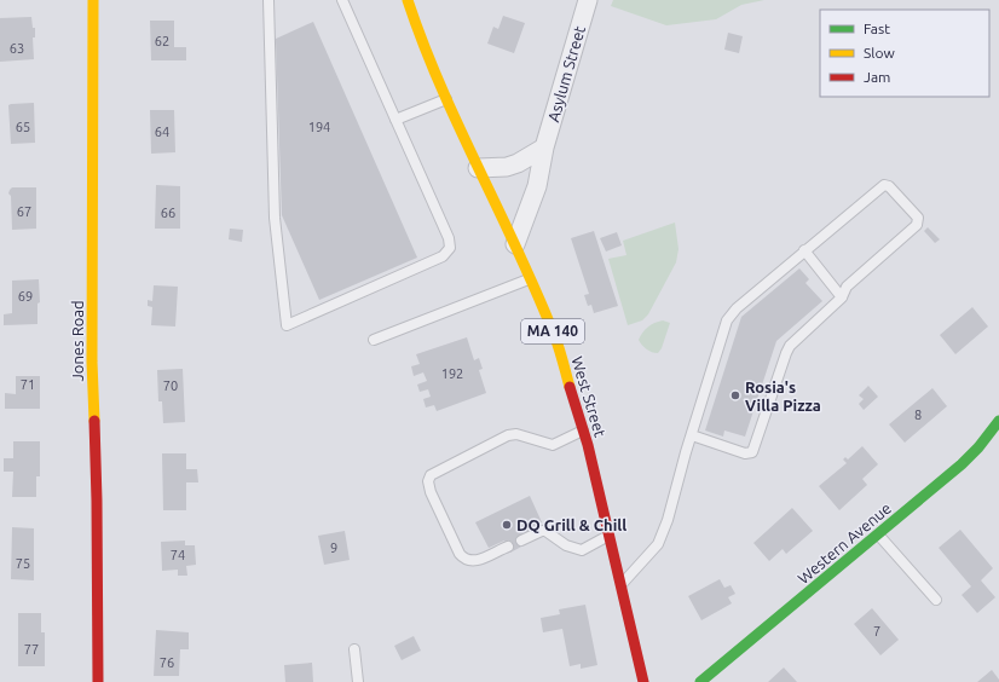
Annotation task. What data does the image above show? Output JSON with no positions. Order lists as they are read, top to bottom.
{
  "streets": {
    "street": [
      "Asylum Street",
      "MA 140",
      "Jones Road",
      "West Street",
      "Western Avenue"
    ]
  },
  "crossings": [
    ["Asylum Street", "West Street"]
  ],
  "places": ["Rosia's Villa Pizza", "DQ Grill & Chill"],
  "house_numbers": [
    "62",
    "63",
    "65",
    "194",
    "64",
    "67",
    "66",
    "69",
    "192",
    "71",
    "70",
    "8",
    "9",
    "74",
    "75",
    "7",
    "77",
    "76"
  ],
  "legend": ["Fast", "Slow", "Jam"]
}
